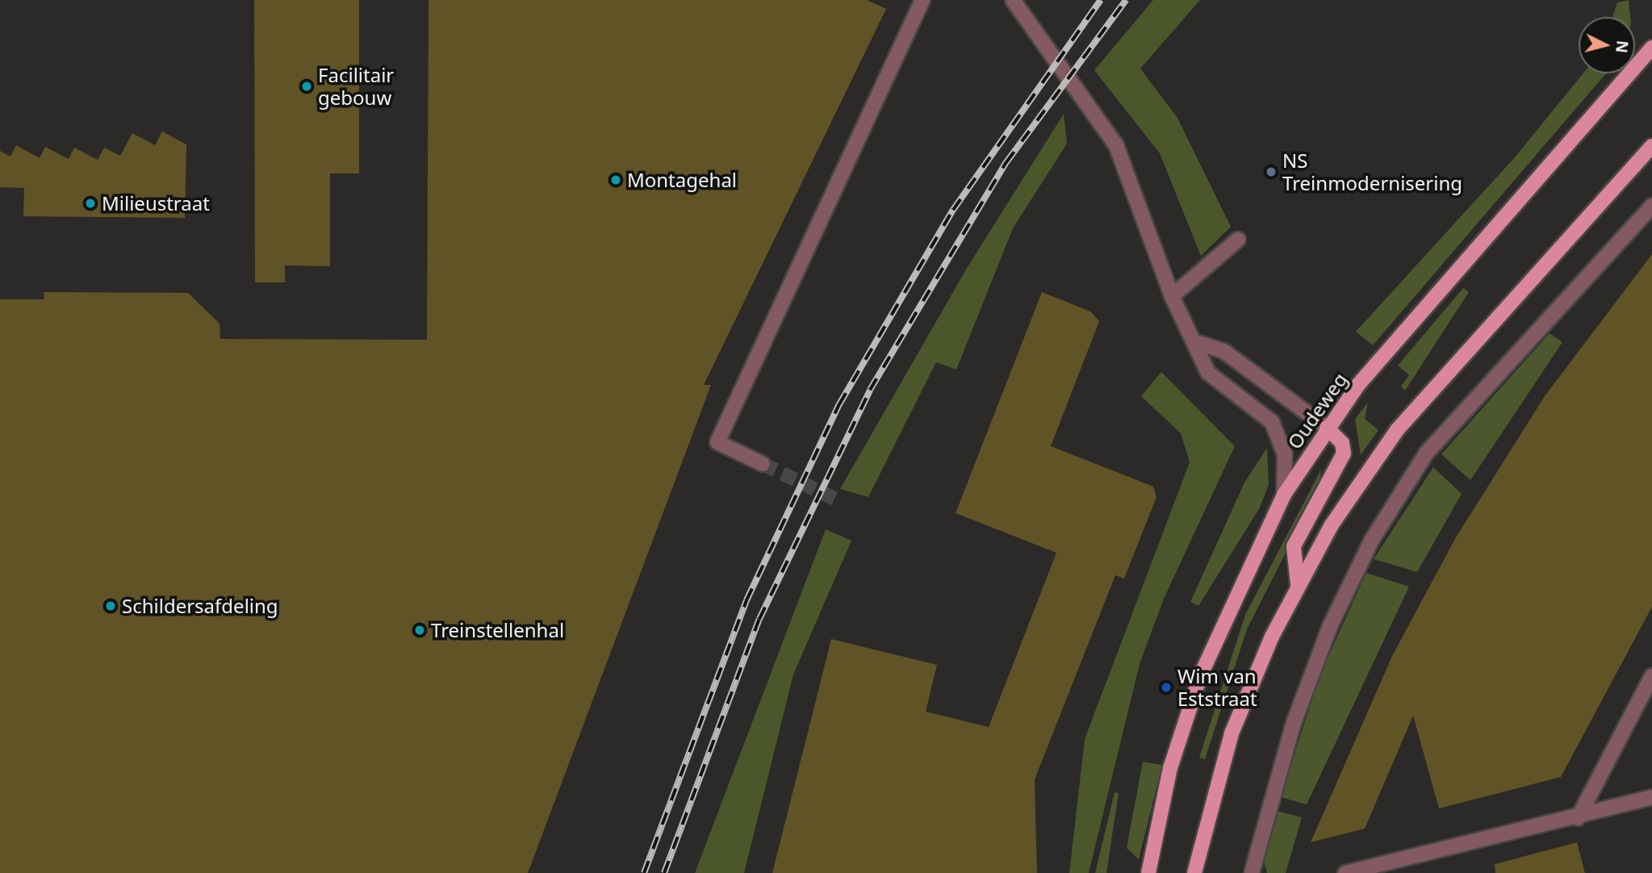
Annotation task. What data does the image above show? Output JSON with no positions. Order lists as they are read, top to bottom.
{
  "streets": {
    "main road": ["Oudeweg"]
  },
  "places": [
    "Facilitair gebouw",
    "NS Treinmodernisering",
    "Montagehal",
    "Milieustraat",
    "Schildersafdeling",
    "Treinstellenhal",
    "Wim van Eststraat"
  ],
  "north": "right"
}
